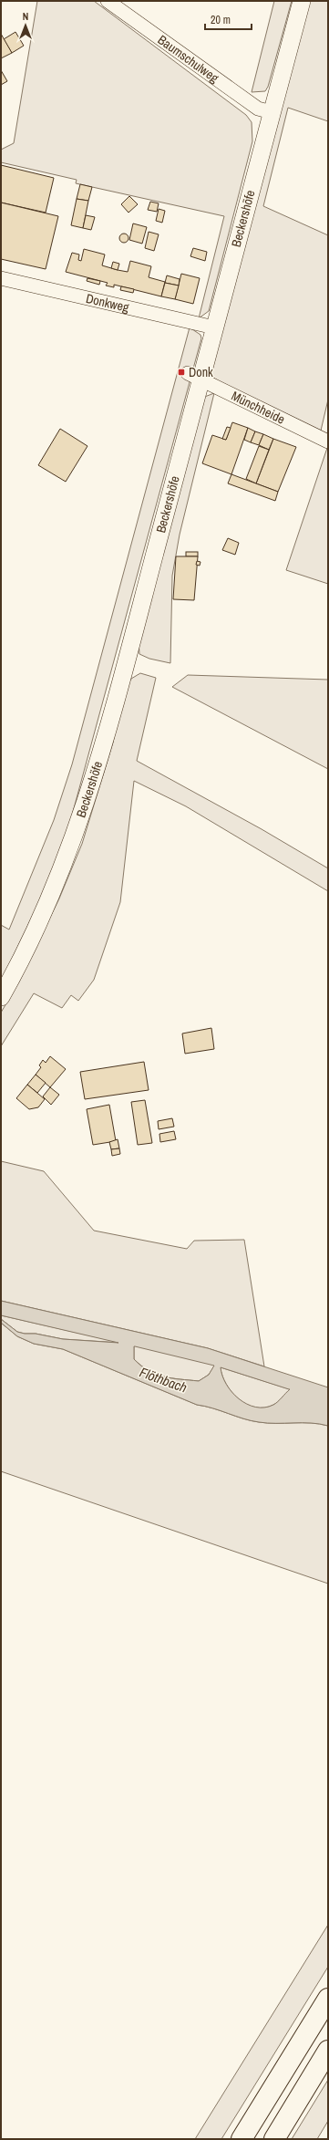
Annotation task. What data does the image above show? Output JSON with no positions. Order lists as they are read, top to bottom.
{
  "streets": {
    "street": [
      "Baumschulweg",
      "Beckershöfe",
      "Donkweg",
      "Münchheide"
    ]
  },
  "crossings": [
    ["Baumschulweg", "Beckershöfe"],
    ["Beckershöfe", "Donkweg"],
    ["Beckershöfe", "Münchheide"]
  ],
  "water": ["Flöthbach"],
  "places": {
    "transit": ["Donk"]
  },
  "scale_bar": "20 m",
  "north": "top"
}
